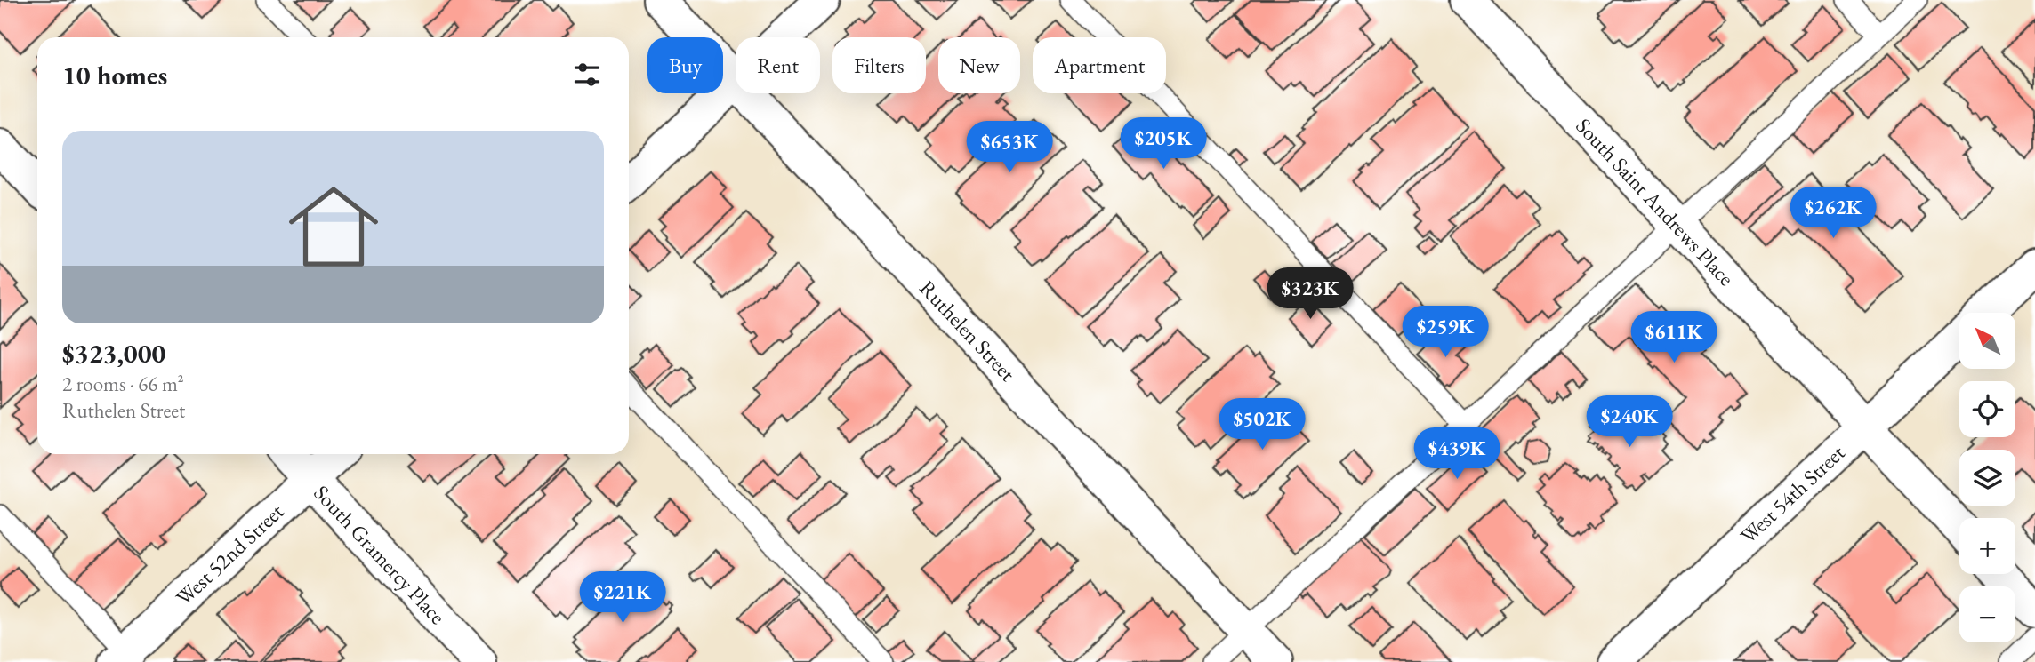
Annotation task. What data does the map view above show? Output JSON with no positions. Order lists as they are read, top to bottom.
{
  "streets": {
    "street": [
      "South Saint Andrews Place",
      "Ruthelen Street",
      "West 54th Street",
      "West 52nd Street",
      "South Gramercy Place"
    ]
  },
  "crossings": [
    ["South Saint Andrews Place", "West 54th Street"],
    ["West 52nd Street", "South Gramercy Place"]
  ],
  "north": "top left",
  "page": {
    "chip": [
      "Buy",
      "Rent",
      "Filters",
      "New",
      "Apartment"
    ],
    "heading": "10 homes",
    "list": [
      {
        "name": "$323,000",
        "note": "2 rooms · 66 m² · Ruthelen Street"
      }
    ],
    "price": [
      "$205K",
      "$653K",
      "$262K",
      "$323K",
      "$259K",
      "$611K",
      "$240K",
      "$502K",
      "$439K",
      "$221K"
    ],
    "map_buttons": ["+", "−"]
  }
}
